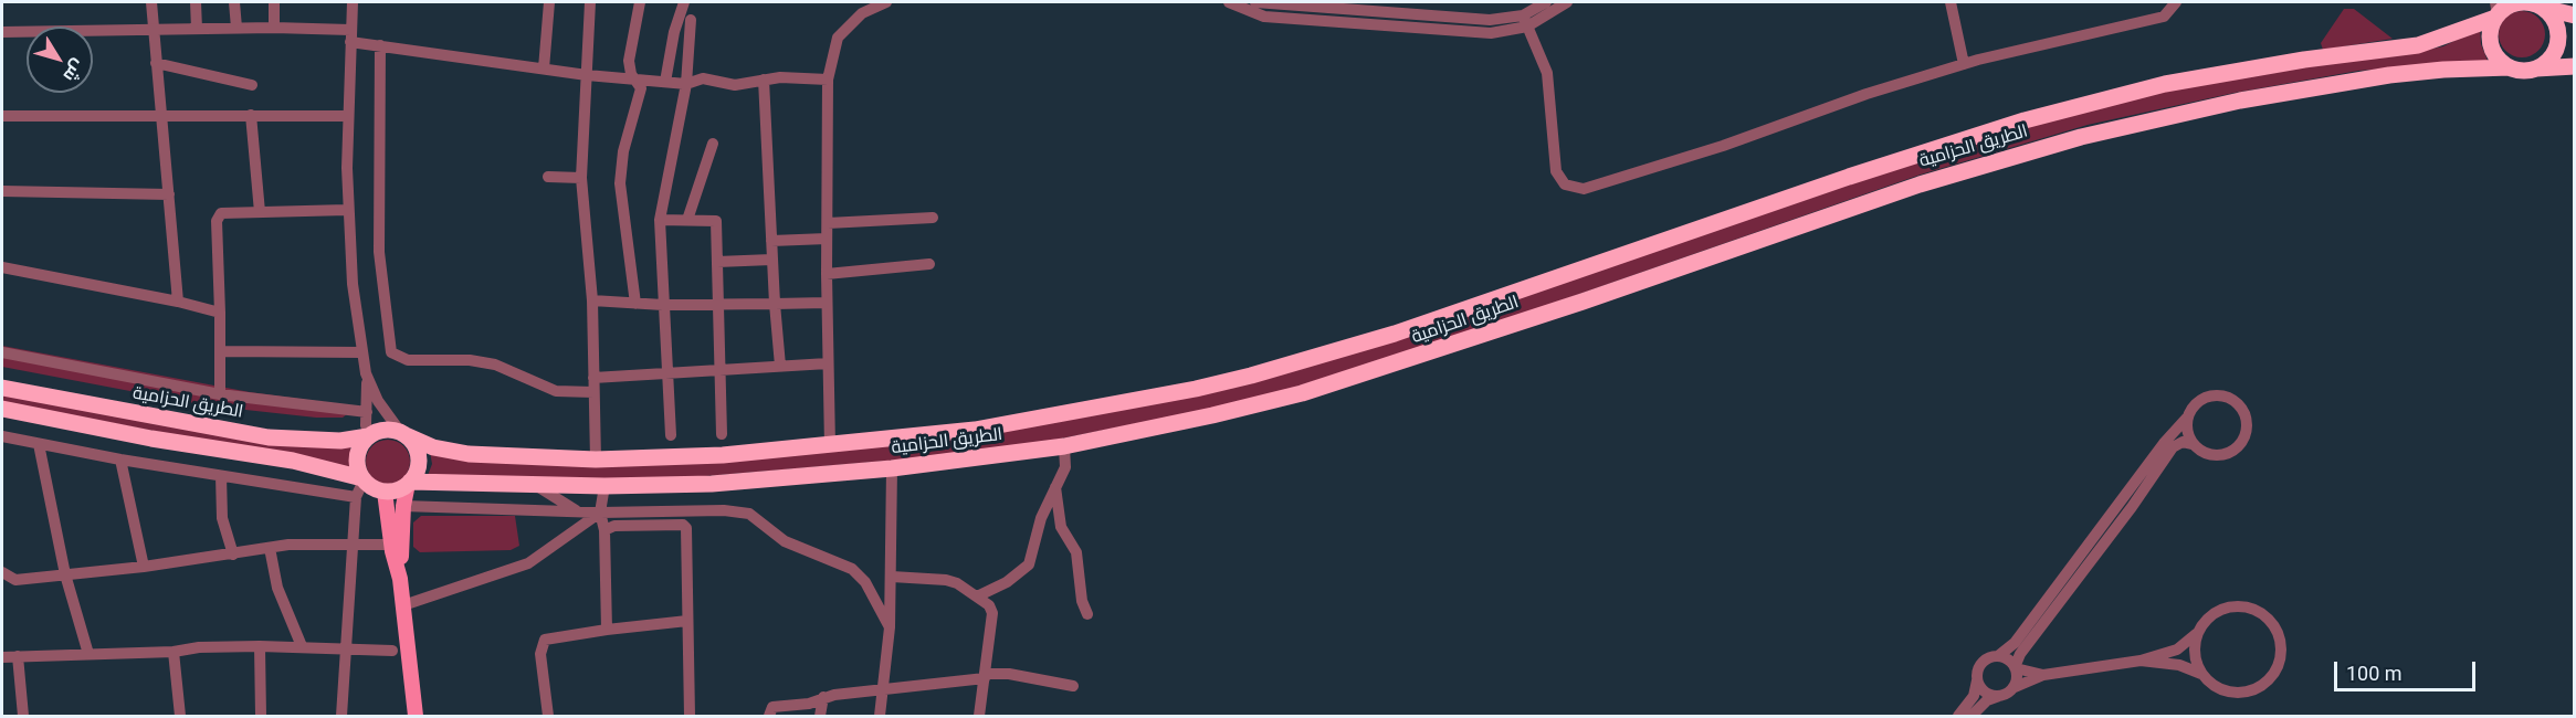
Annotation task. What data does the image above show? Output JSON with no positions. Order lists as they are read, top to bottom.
{
  "streets": {
    "highway": ["الطريق الحزامية"]
  },
  "scale_bar": "100 m",
  "north": "bottom right"
}
